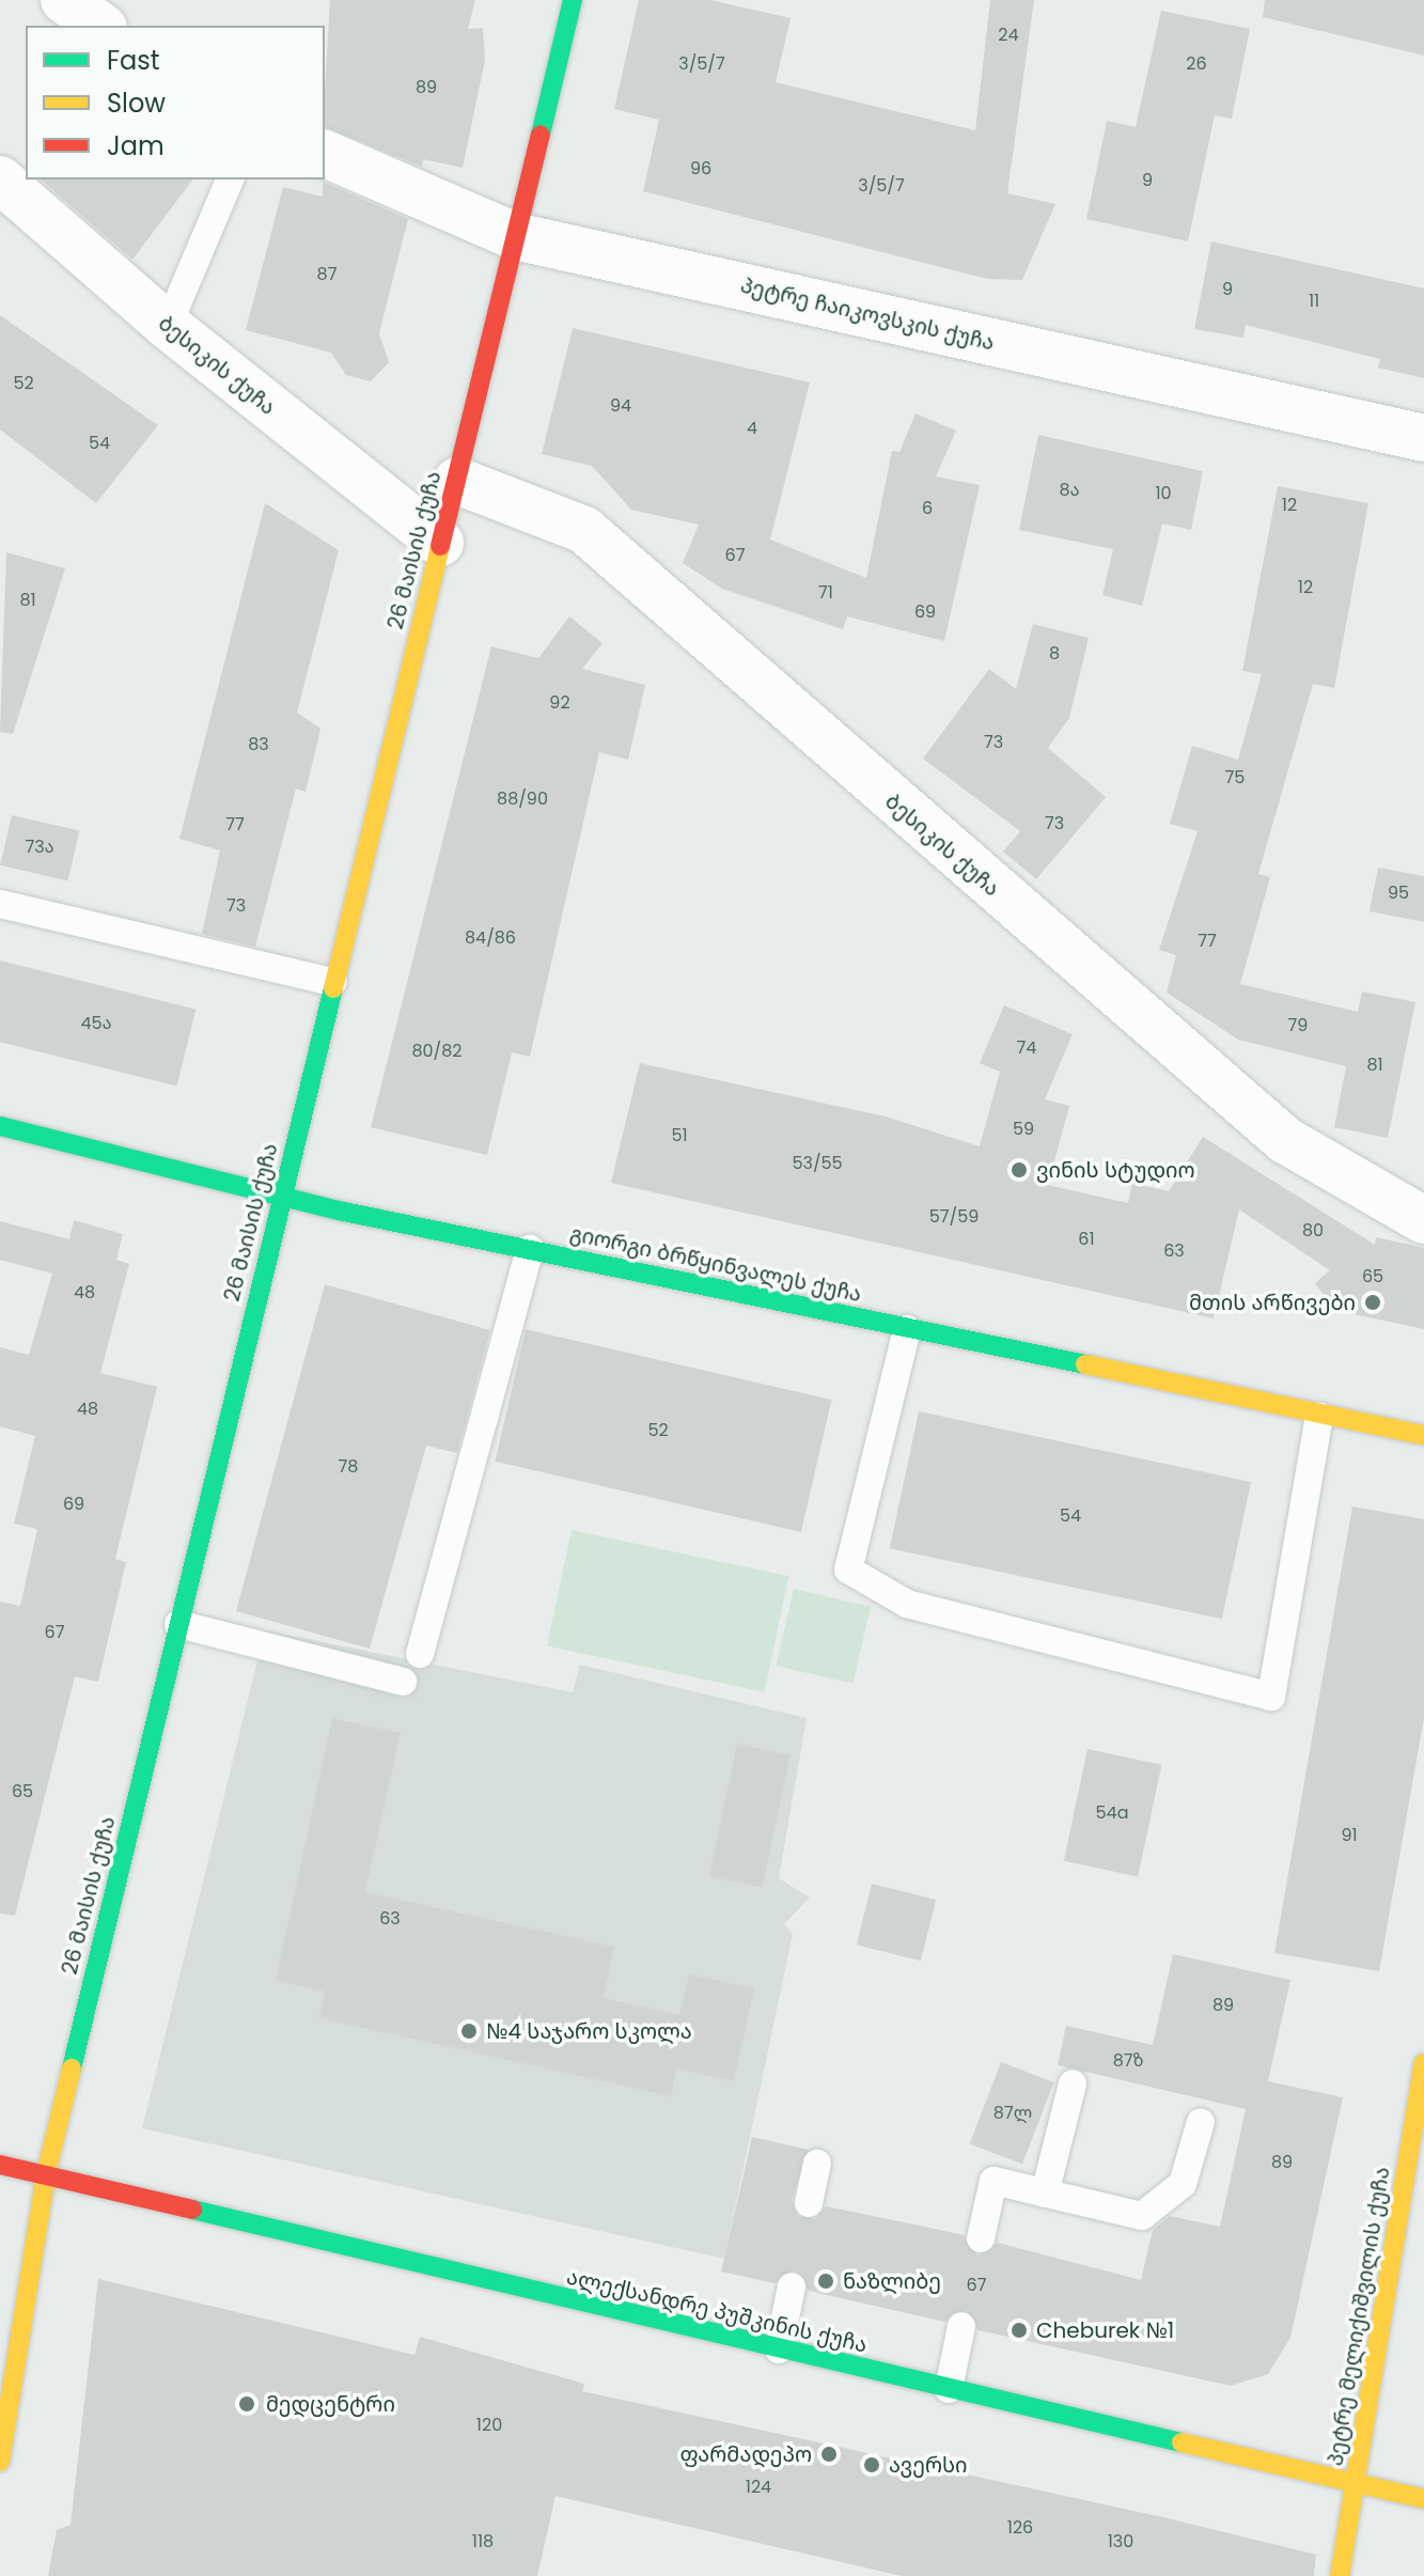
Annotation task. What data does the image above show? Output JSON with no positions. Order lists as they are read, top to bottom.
{
  "streets": {
    "street": [
      "პეტრე ჩაიკოვსკის ქუჩა",
      "ბესიკის ქუჩა",
      "26 მაისის ქუჩა",
      "გიორგი ბრწყინვალეს ქუჩა",
      "ალექსანდრე პუშკინის ქუჩა",
      "პეტრე მელიქიშვილის ქუჩა"
    ]
  },
  "crossings": [
    ["პეტრე ჩაიკოვსკის ქუჩა", "26 მაისის ქუჩა"],
    ["ბესიკის ქუჩა", "26 მაისის ქუჩა"],
    ["26 მაისის ქუჩა", "გიორგი ბრწყინვალეს ქუჩა"],
    ["26 მაისის ქუჩა", "ალექსანდრე პუშკინის ქუჩა"],
    ["ალექსანდრე პუშკინის ქუჩა", "პეტრე მელიქიშვილის ქუჩა"]
  ],
  "places": [
    "ვინის სტუდიო",
    "მთის არწივები",
    "№4 საჯარო სკოლა",
    "ნაზლიბე",
    "Cheburek №1",
    "მედცენტრი",
    "ფარმადეპო",
    "ავერსი"
  ],
  "house_numbers": [
    "24",
    "3/5/7",
    "26",
    "89",
    "96",
    "9",
    "3/5/7",
    "87",
    "9",
    "11",
    "52",
    "94",
    "4",
    "54",
    "8ა",
    "10",
    "12",
    "6",
    "67",
    "12",
    "71",
    "81",
    "69",
    "8",
    "92",
    "73",
    "83",
    "75",
    "88/90",
    "73",
    "77",
    "73ა",
    "95",
    "73",
    "84/86",
    "77",
    "45ა",
    "79",
    "74",
    "80/82",
    "81",
    "59",
    "51",
    "53/55",
    "57/59",
    "80",
    "61",
    "63",
    "65",
    "48",
    "48",
    "52",
    "78",
    "69",
    "54",
    "67",
    "65",
    "54a",
    "91",
    "63",
    "89",
    "87ზ",
    "87ლ",
    "89",
    "67",
    "120",
    "124",
    "126",
    "118",
    "130"
  ],
  "legend": ["Fast", "Slow", "Jam"]
}
